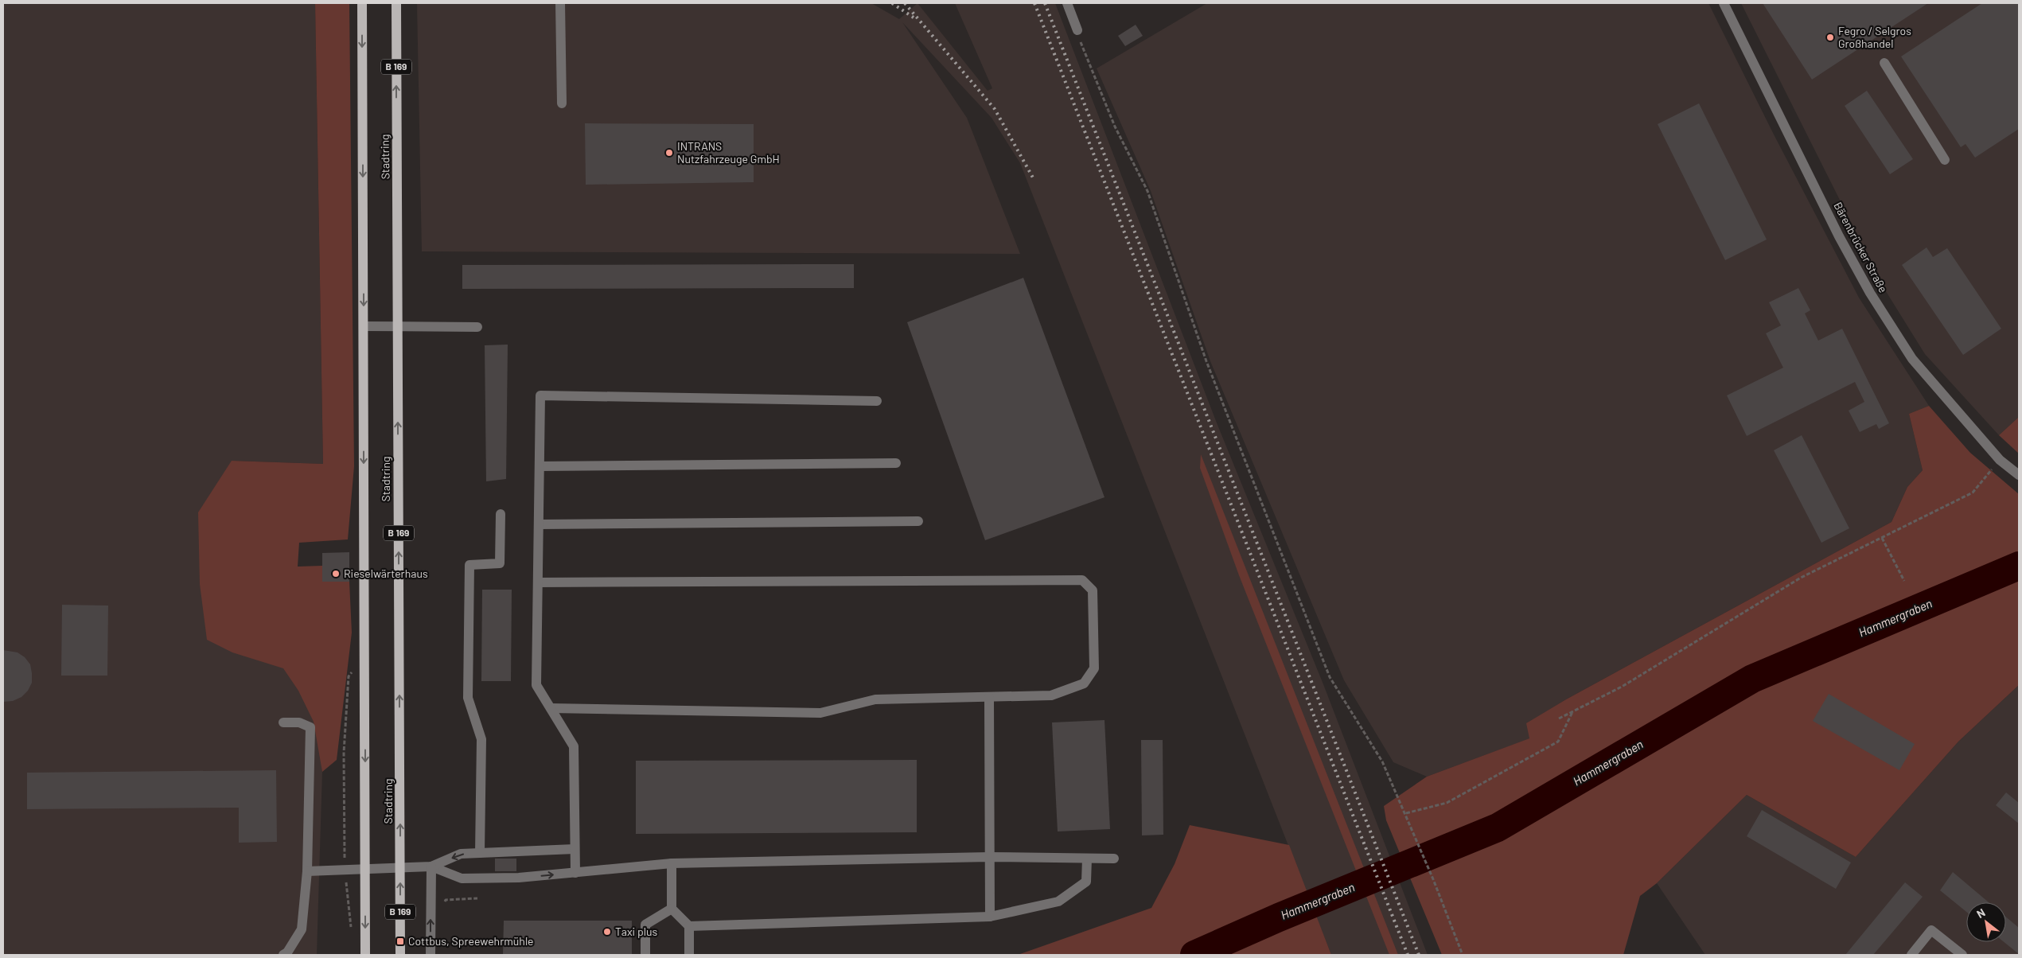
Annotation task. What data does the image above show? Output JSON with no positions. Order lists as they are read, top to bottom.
{
  "streets": {
    "main road": ["B 169", "Stadtring"],
    "street": ["Bärenbrücker Straße"]
  },
  "water": ["Hammergraben"],
  "places": {
    "other": [
      "Fegro / Selgros Großhandel",
      "INTRANS Nutzfahrzeuge GmbH",
      "Rieselwärterhaus",
      "Taxi plus"
    ],
    "transit": ["Cottbus, Spreewehrmühle"]
  },
  "north": "top left"
}
